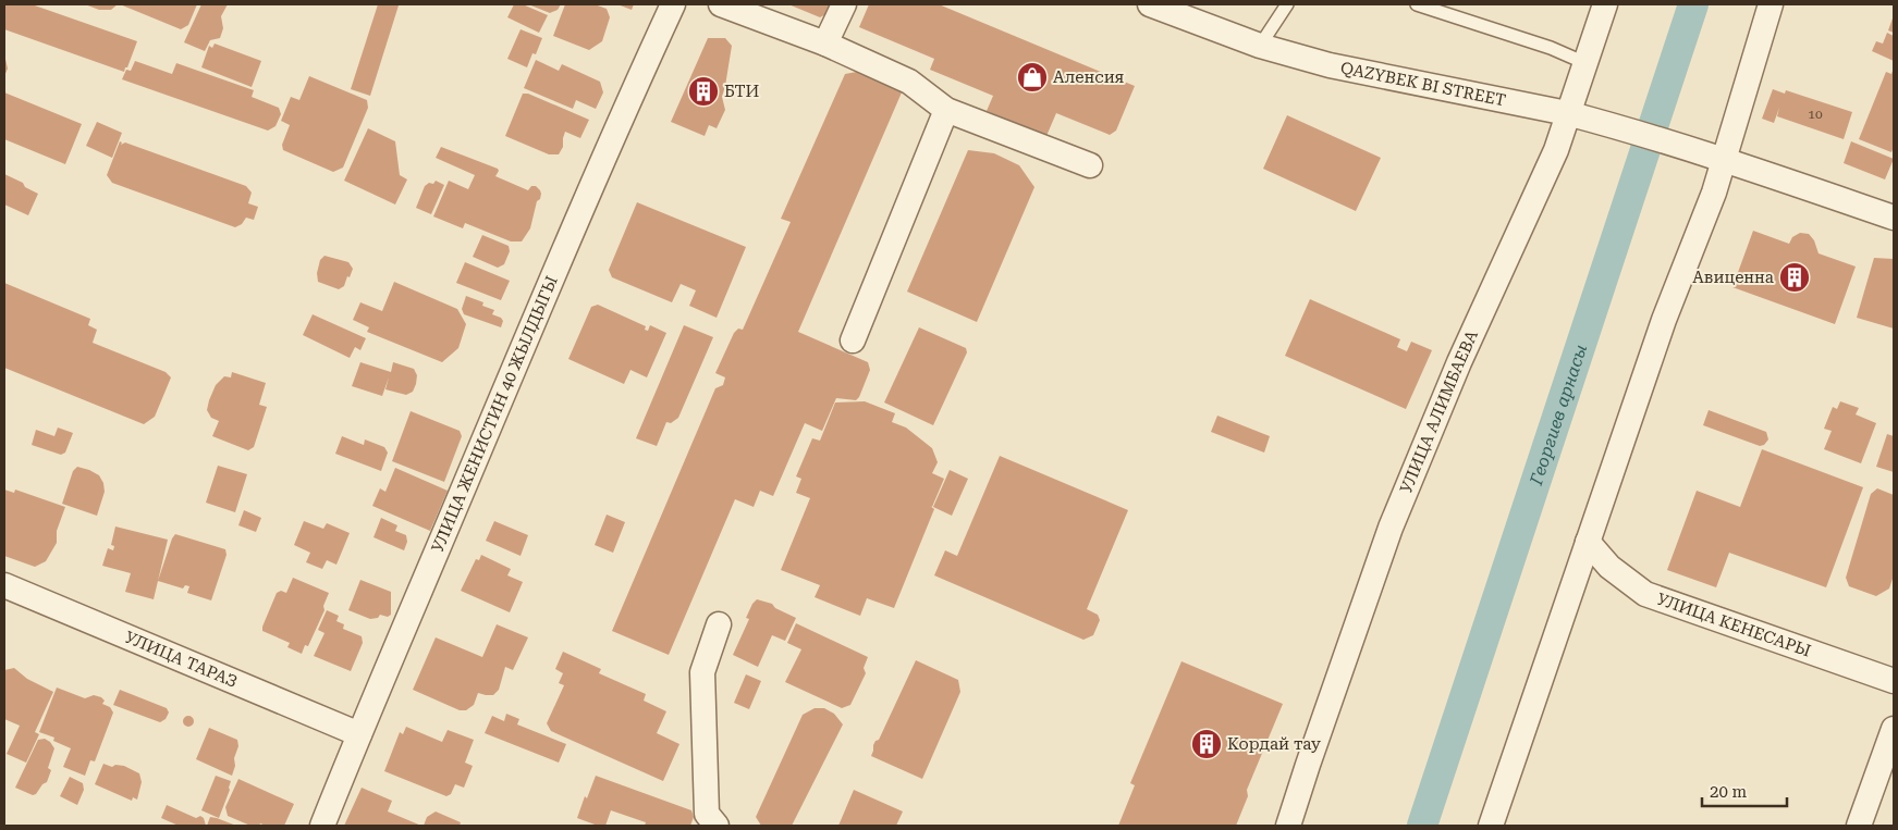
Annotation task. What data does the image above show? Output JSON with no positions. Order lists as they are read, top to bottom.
{
  "streets": {
    "street": [
      "QAZYBEK BI STREET",
      "УЛИЦА АЛИМБАЕВА",
      "УЛИЦА ЖЕНИСТИН 40 ЖЫЛДЫГЫ",
      "УЛИЦА КЕНЕСАРЫ",
      "УЛИЦА ТАРАЗ"
    ]
  },
  "crossings": [
    ["QAZYBEK BI STREET", "УЛИЦА АЛИМБАЕВА"],
    ["УЛИЦА ЖЕНИСТИН 40 ЖЫЛДЫГЫ", "УЛИЦА ТАРАЗ"]
  ],
  "water": ["Георгиев арнасы"],
  "places": {
    "shop": ["Аленсия"],
    "building": ["БТИ", "Авиценна", "Кордай тау"]
  },
  "house_numbers": ["10"],
  "scale_bar": "20 m"
}
